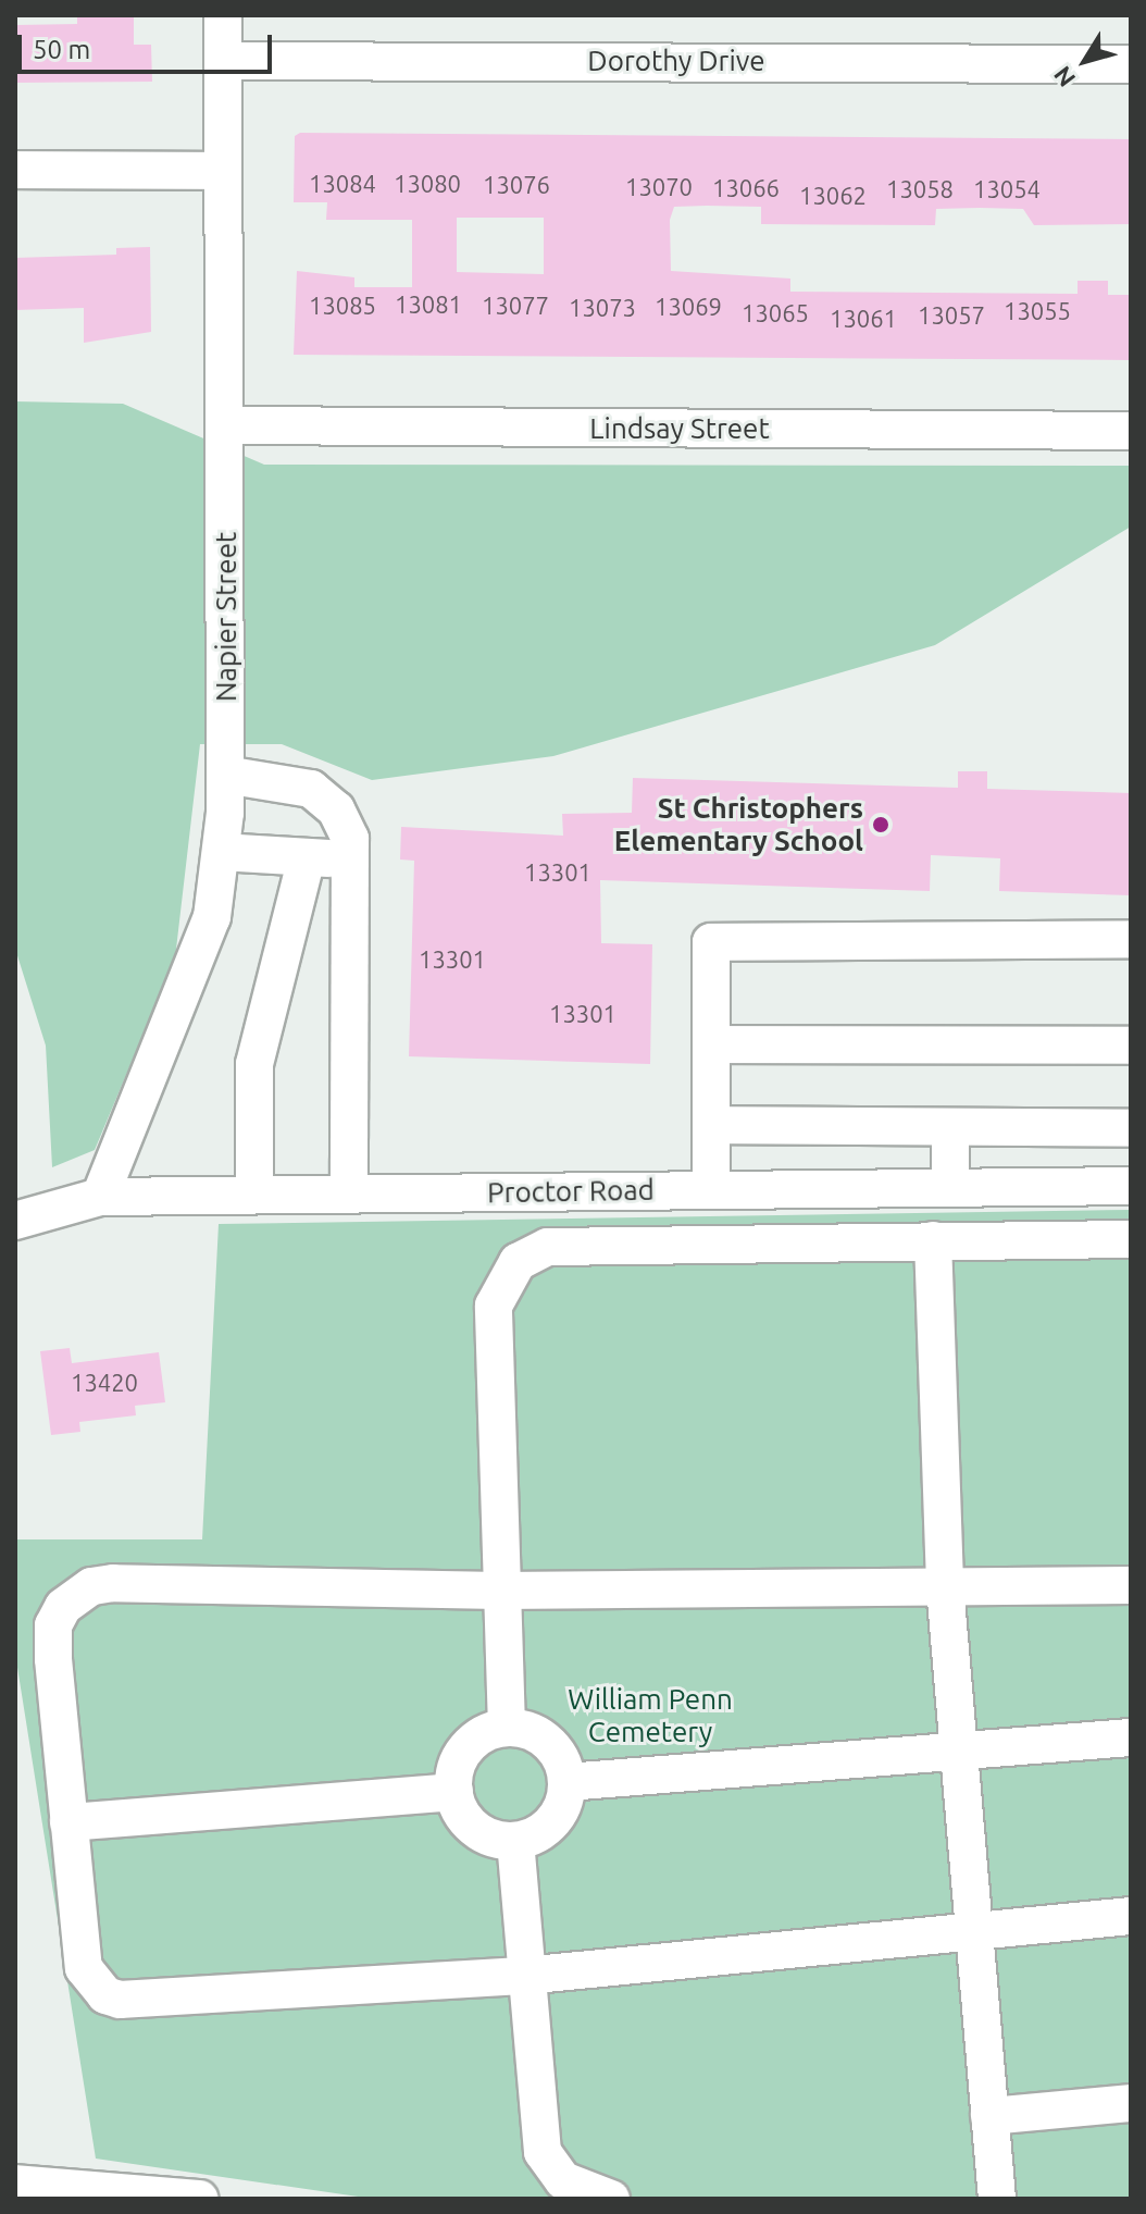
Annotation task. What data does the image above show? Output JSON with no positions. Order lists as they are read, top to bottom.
{
  "streets": {
    "street": [
      "Dorothy Drive",
      "Lindsay Street",
      "Napier Street",
      "Proctor Road"
    ]
  },
  "crossings": [
    ["Dorothy Drive", "Napier Street"],
    ["Lindsay Street", "Napier Street"],
    ["Napier Street", "Proctor Road"]
  ],
  "parks": ["William Penn Cemetery"],
  "places": ["St Christophers Elementary School"],
  "house_numbers": [
    "13084",
    "13080",
    "13076",
    "13070",
    "13066",
    "13058",
    "13054",
    "13062",
    "13081",
    "13085",
    "13077",
    "13069",
    "13073",
    "13055",
    "13065",
    "13057",
    "13061",
    "13301",
    "13301",
    "13301",
    "13420"
  ],
  "scale_bar": "50 m",
  "north": "bottom left"
}
